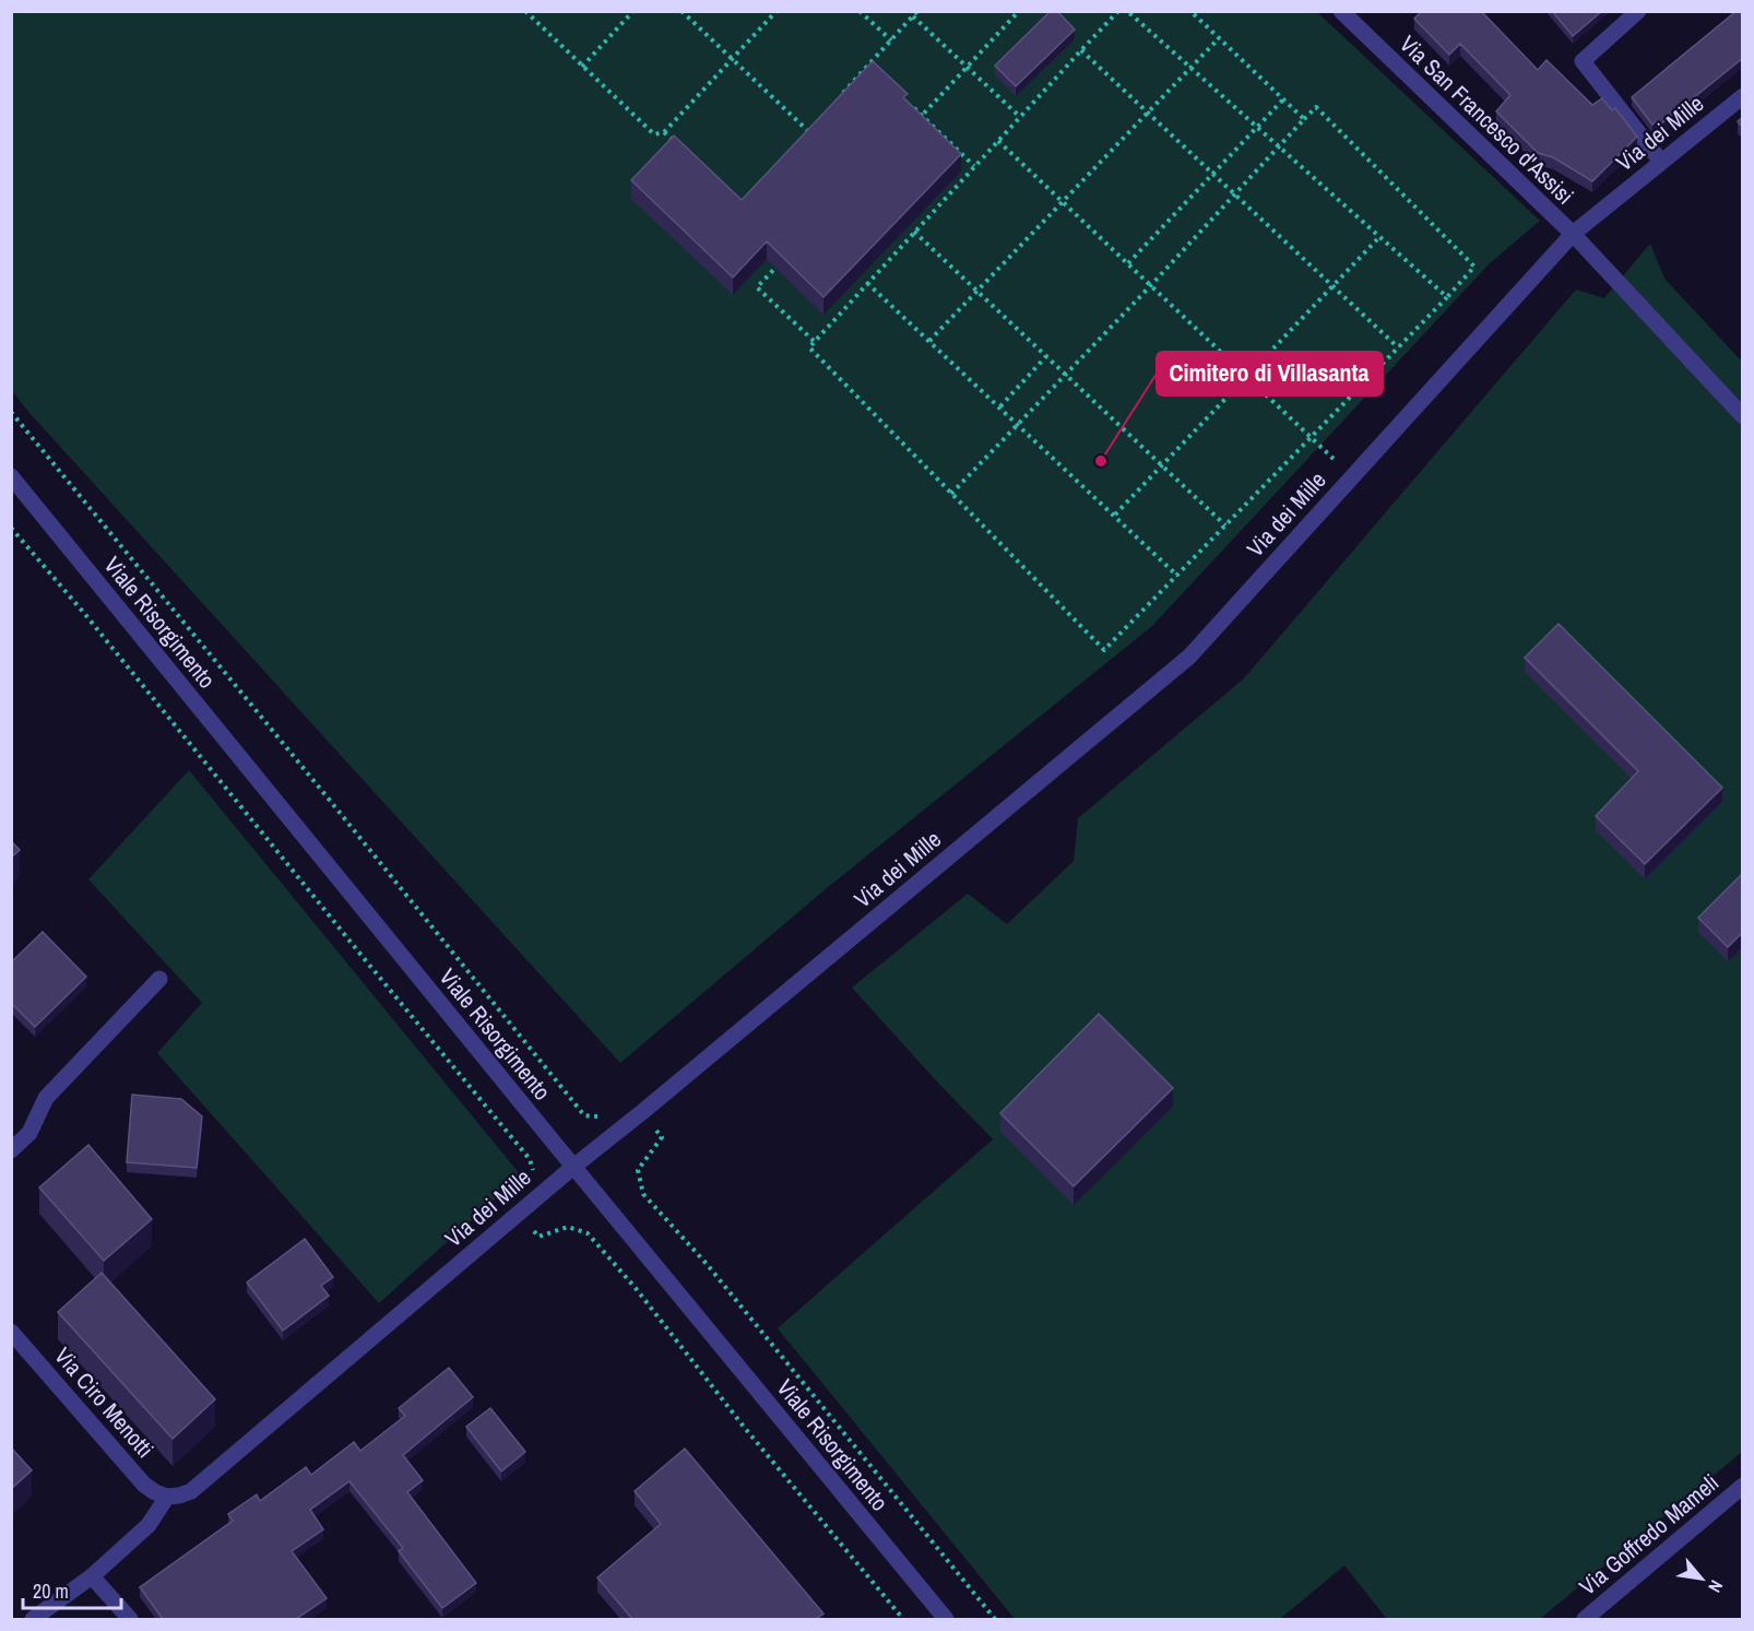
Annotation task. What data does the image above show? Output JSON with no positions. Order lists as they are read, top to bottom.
{
  "streets": {
    "street": [
      "Via San Francesco d'Assisi",
      "Via dei Mille",
      "Viale Risorgimento",
      "Via Ciro Menotti",
      "Via Goffredo Mameli"
    ]
  },
  "crossings": [
    ["Via San Francesco d'Assisi", "Via dei Mille"],
    ["Via dei Mille", "Viale Risorgimento"],
    ["Via dei Mille", "Via Ciro Menotti"]
  ],
  "places": ["Cimitero di Villasanta"],
  "scale_bar": "20 m",
  "north": "bottom right"
}
